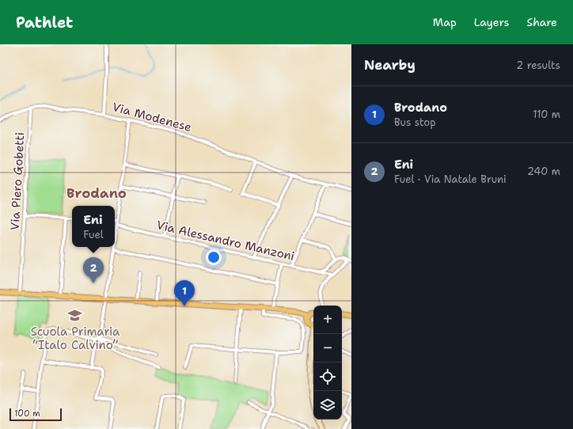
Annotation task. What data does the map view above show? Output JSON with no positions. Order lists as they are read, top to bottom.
{
  "streets": {
    "street": ["Via Modenese", "Via Piero Gobetti", "Via Alessandro Manzoni"]
  },
  "crossings": [
    ["Via Modenese", "Via Piero Gobetti"]
  ],
  "districts": ["Brodano"],
  "places": {
    "school or university": ["Scuola Primaria “Italo Calvino”"]
  },
  "scale_bar": "100 m",
  "page": {
    "header": "Pathlet",
    "nav": ["Map", "Layers", "Share"],
    "heading": ["Nearby", "2 results"],
    "list": [
      {
        "mark": "1",
        "name": "Brodano",
        "note": "Bus stop",
        "value": "110 m"
      },
      {
        "mark": "2",
        "name": "Eni",
        "note": "Fuel · Via Natale Bruni",
        "value": "240 m"
      }
    ],
    "popup": ["Eni", "Fuel"],
    "pins": ["2", "1"],
    "map_buttons": ["+", "−"],
    "scale": "100 m"
  }
}
